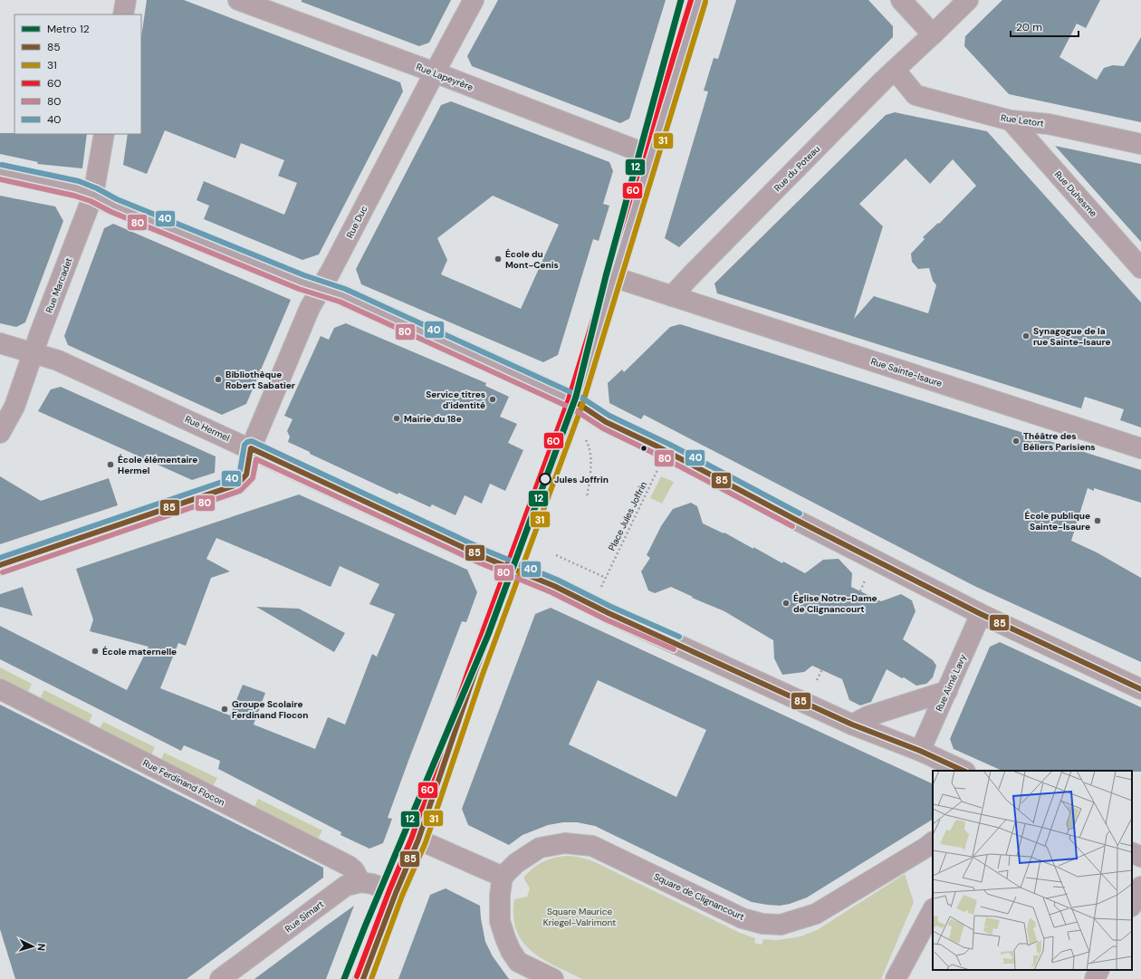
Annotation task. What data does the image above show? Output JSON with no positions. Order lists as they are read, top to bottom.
{
  "streets": {
    "street": [
      "Rue Lapeyrère",
      "Rue Letort",
      "Rue du Poteau",
      "Rue Duhesme",
      "Rue Duc",
      "Rue Marcadet",
      "Rue Sainte-Isaure",
      "Rue Hermel",
      "Rue Aimé Lavy",
      "Rue Ferdinand Flocon",
      "Square de Clignancourt",
      "Rue Simart"
    ],
    "path": ["Place Jules Joffrin"]
  },
  "crossings": [
    ["Rue Lapeyrère", "Rue Duc"],
    ["Rue Letort", "Rue du Poteau"],
    ["Rue Letort", "Rue Duhesme"],
    ["Rue du Poteau", "Rue Sainte-Isaure"],
    ["Rue Duc", "Rue Hermel"],
    ["Rue Marcadet", "Rue Hermel"],
    ["Rue Hermel", "Rue Aimé Lavy"],
    ["Rue Ferdinand Flocon", "Rue Simart"]
  ],
  "parks": ["Square Maurice Kriegel-Valrimont"],
  "places": [
    "École du Mont-Cenis",
    "Synagogue de la rue Sainte-Isaure",
    "Bibliothèque Robert Sabatier",
    "Service titres d'identité",
    "Mairie du 18e",
    "Théâtre des Béliers Parisiens",
    "École élémentaire Hermel",
    "Jules Joffrin",
    "École publique Sainte-Isaure",
    "Église Notre-Dame de Clignancourt",
    "École maternelle",
    "Groupe Scolaire Ferdinand Flocon"
  ],
  "lines": [
    "metro line 12",
    "transit line 60",
    "transit line 31",
    "transit line 40",
    "transit line 80",
    "transit line 85"
  ],
  "legend": [
    "Metro 12",
    "85",
    "31",
    "60",
    "80",
    "40"
  ],
  "scale_bar": "20 m",
  "north": "right"
}
